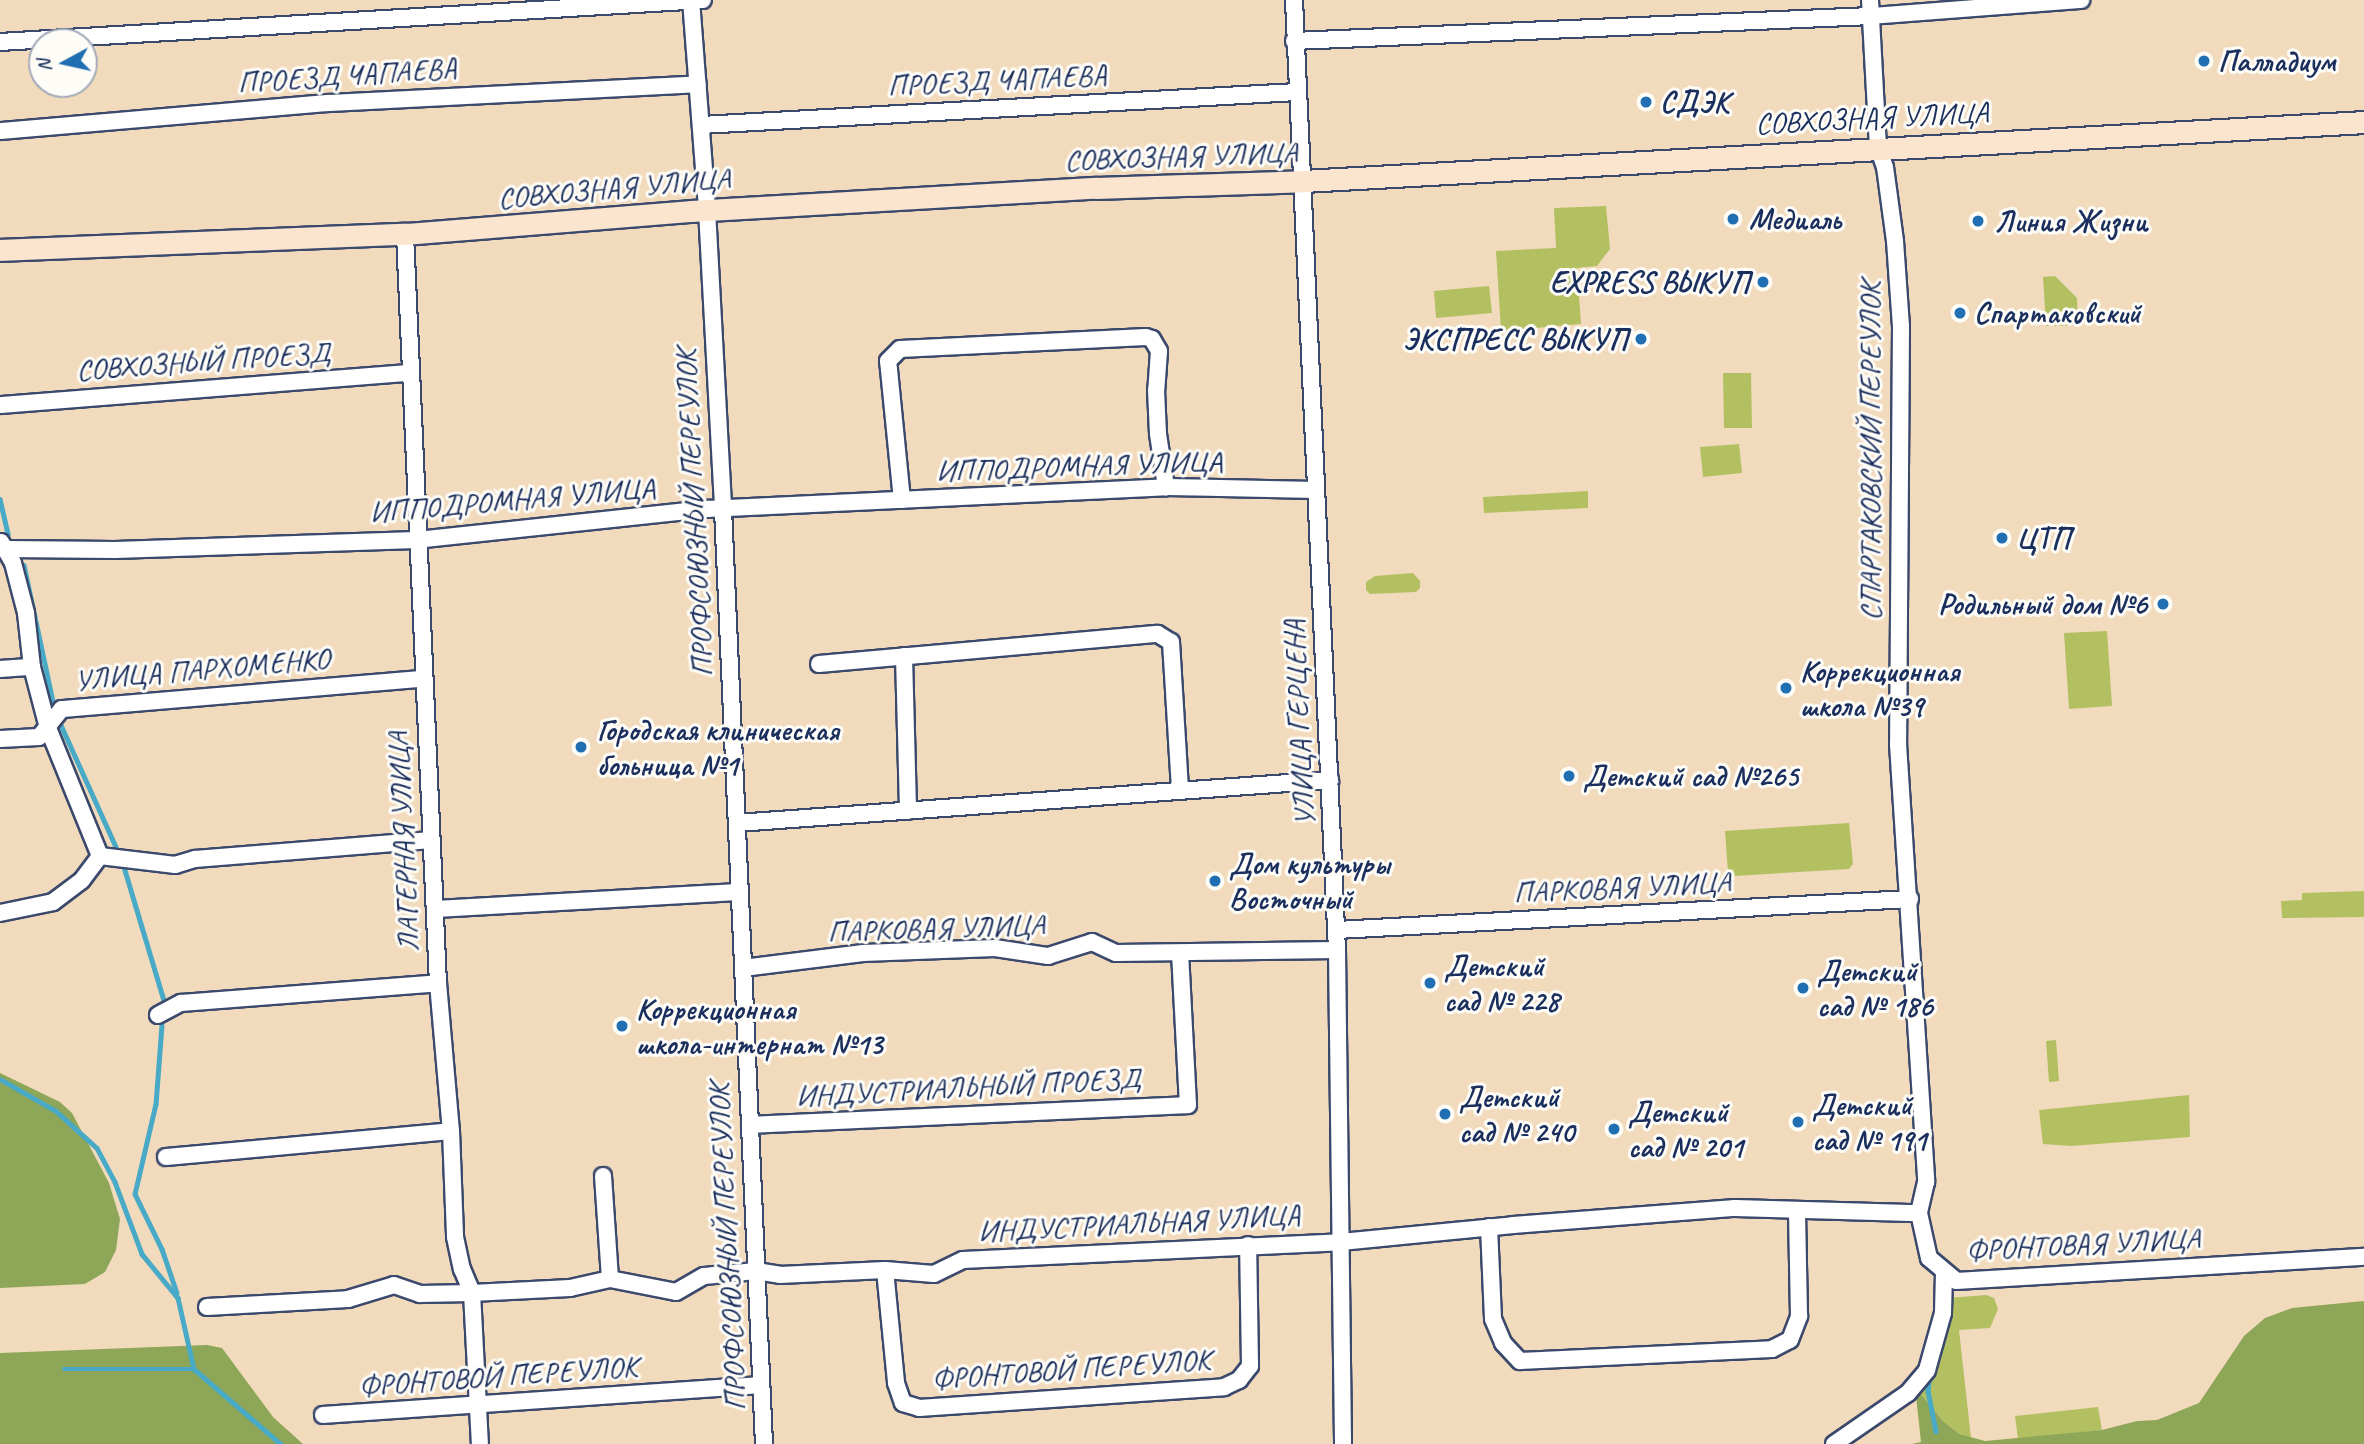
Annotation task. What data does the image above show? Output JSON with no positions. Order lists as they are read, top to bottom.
{
  "streets": {
    "street": [
      "ПРОЕЗД ЧАПАЕВА",
      "СОВХОЗНАЯ УЛИЦА",
      "СОВХОЗНЫЙ ПРОЕЗД",
      "СПАРТАКОВСКИЙ ПЕРЕУЛОК",
      "ИППОДРОМНАЯ УЛИЦА",
      "ПРОФСОЮЗНЫЙ ПЕРЕУЛОК",
      "УЛИЦА ПАРХОМЕНКО",
      "УЛИЦА ГЕРЦЕНА",
      "ЛАГЕРНАЯ УЛИЦА",
      "ПАРКОВАЯ УЛИЦА",
      "ИНДУСТРИАЛЬНЫЙ ПРОЕЗД",
      "ИНДУСТРИАЛЬНАЯ УЛИЦА",
      "ФРОНТОВАЯ УЛИЦА",
      "ФРОНТОВОЙ ПЕРЕУЛОК"
    ]
  },
  "crossings": [
    ["ПРОЕЗД ЧАПАЕВА", "ПРОФСОЮЗНЫЙ ПЕРЕУЛОК"],
    ["ПРОЕЗД ЧАПАЕВА", "УЛИЦА ГЕРЦЕНА"],
    ["СОВХОЗНАЯ УЛИЦА", "СПАРТАКОВСКИЙ ПЕРЕУЛОК"],
    ["СОВХОЗНАЯ УЛИЦА", "ПРОФСОЮЗНЫЙ ПЕРЕУЛОК"],
    ["СОВХОЗНАЯ УЛИЦА", "УЛИЦА ГЕРЦЕНА"],
    ["СОВХОЗНАЯ УЛИЦА", "ЛАГЕРНАЯ УЛИЦА"],
    ["СОВХОЗНЫЙ ПРОЕЗД", "ЛАГЕРНАЯ УЛИЦА"],
    ["СПАРТАКОВСКИЙ ПЕРЕУЛОК", "ПАРКОВАЯ УЛИЦА"],
    ["СПАРТАКОВСКИЙ ПЕРЕУЛОК", "ИНДУСТРИАЛЬНАЯ УЛИЦА"],
    ["СПАРТАКОВСКИЙ ПЕРЕУЛОК", "ФРОНТОВАЯ УЛИЦА"],
    ["ИППОДРОМНАЯ УЛИЦА", "ПРОФСОЮЗНЫЙ ПЕРЕУЛОК"],
    ["ИППОДРОМНАЯ УЛИЦА", "УЛИЦА ГЕРЦЕНА"],
    ["ИППОДРОМНАЯ УЛИЦА", "ЛАГЕРНАЯ УЛИЦА"],
    ["ПРОФСОЮЗНЫЙ ПЕРЕУЛОК", "ПАРКОВАЯ УЛИЦА"],
    ["ПРОФСОЮЗНЫЙ ПЕРЕУЛОК", "ИНДУСТРИАЛЬНЫЙ ПРОЕЗД"],
    ["ПРОФСОЮЗНЫЙ ПЕРЕУЛОК", "ИНДУСТРИАЛЬНАЯ УЛИЦА"],
    ["ПРОФСОЮЗНЫЙ ПЕРЕУЛОК", "ФРОНТОВОЙ ПЕРЕУЛОК"],
    ["УЛИЦА ПАРХОМЕНКО", "ЛАГЕРНАЯ УЛИЦА"],
    ["УЛИЦА ГЕРЦЕНА", "ПАРКОВАЯ УЛИЦА"],
    ["УЛИЦА ГЕРЦЕНА", "ИНДУСТРИАЛЬНАЯ УЛИЦА"],
    ["ЛАГЕРНАЯ УЛИЦА", "ИНДУСТРИАЛЬНАЯ УЛИЦА"],
    ["ЛАГЕРНАЯ УЛИЦА", "ФРОНТОВОЙ ПЕРЕУЛОК"],
    ["ПАРКОВАЯ УЛИЦА", "ИНДУСТРИАЛЬНЫЙ ПРОЕЗД"],
    ["ИНДУСТРИАЛЬНАЯ УЛИЦА", "ФРОНТОВОЙ ПЕРЕУЛОК"]
  ],
  "places": [
    "Палладиум",
    "СДЭК",
    "Медиаль",
    "Линия Жизни",
    "EXPRESS ВЫКУП",
    "Спартаковский",
    "ЭКСПРЕСС ВЫКУП",
    "ЦТП",
    "Родильный дом №6",
    "Коррекционная школа №39",
    "Городская клиническая больница №1",
    "Детский сад №265",
    "Дом культуры Восточный",
    "Детский сад № 228",
    "Детский сад № 186",
    "Коррекционная школа-интернат №13",
    "Детский сад № 240",
    "Детский сад № 191",
    "Детский сад № 201"
  ],
  "north": "left"
}
